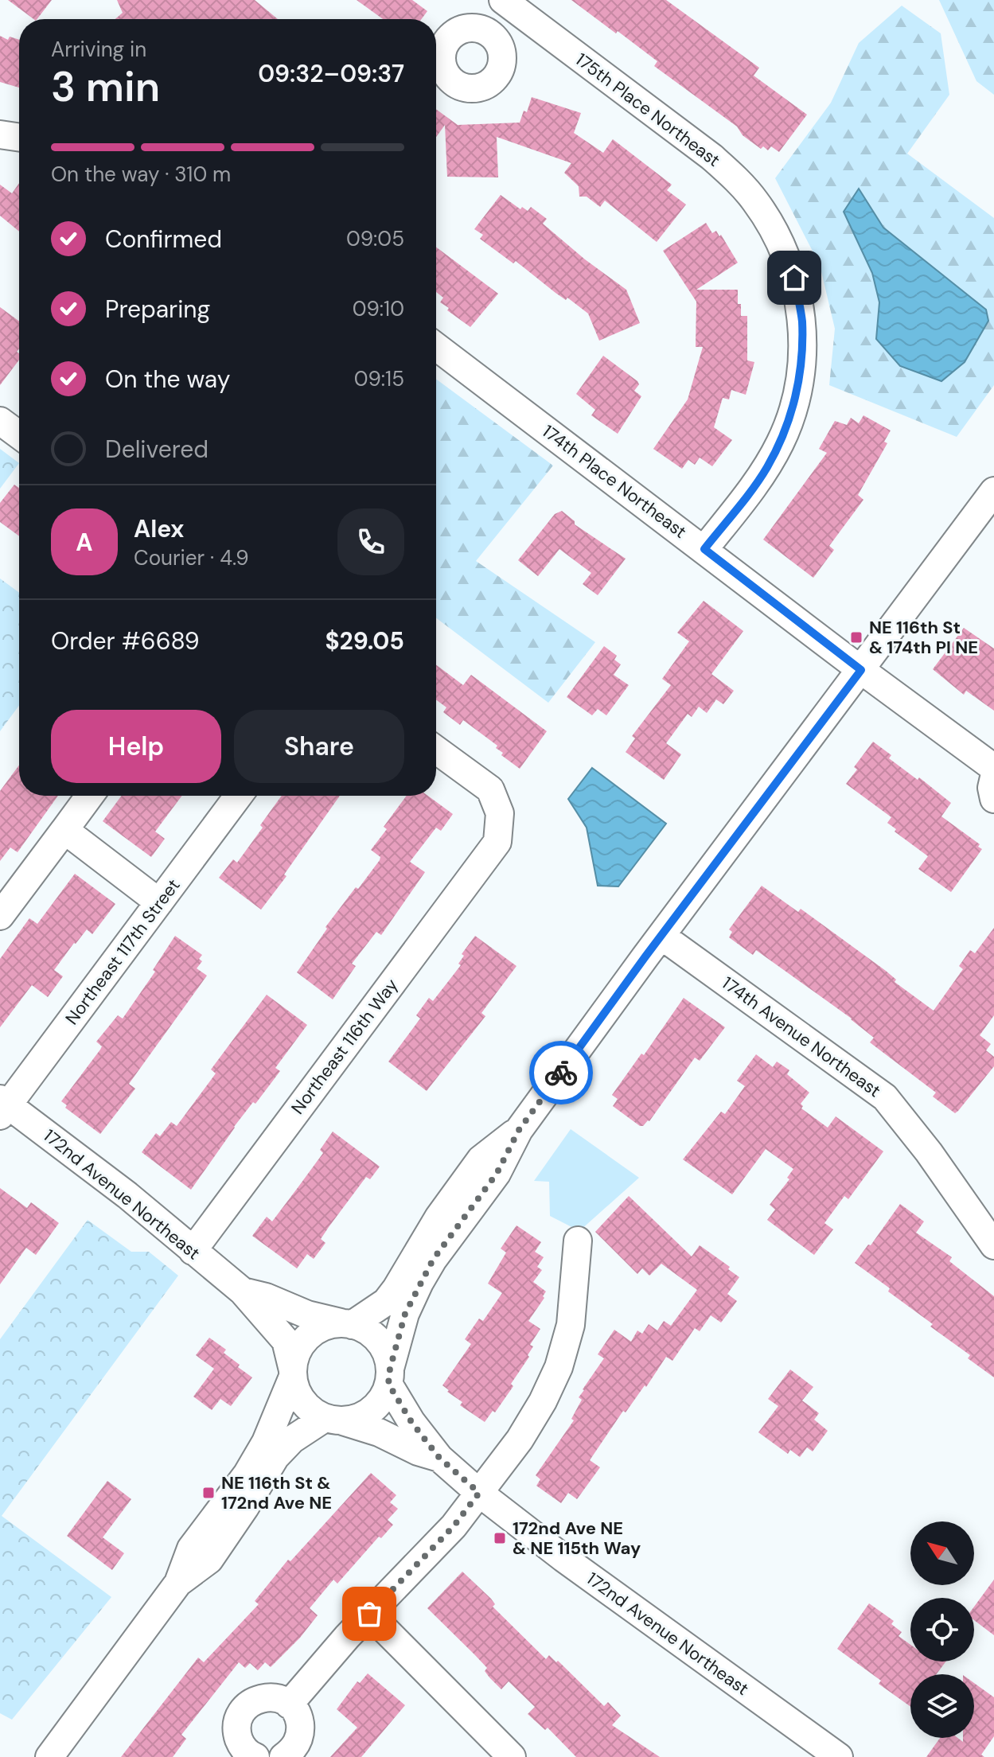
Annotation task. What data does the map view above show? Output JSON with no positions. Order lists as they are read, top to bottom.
{
  "streets": {
    "street": [
      "175th Place Northeast",
      "174th Place Northeast",
      "Northeast 117th Street",
      "174th Avenue Northeast",
      "Northeast 116th Way",
      "172nd Avenue Northeast"
    ]
  },
  "crossings": [
    ["175th Place Northeast", "174th Place Northeast"],
    ["Northeast 117th Street", "172nd Avenue Northeast"],
    ["Northeast 116th Way", "172nd Avenue Northeast"]
  ],
  "places": {
    "transit": ["NE 116th St & 174th Pl NE", "NE 116th St & 172nd Ave NE", "172nd Ave NE & NE 115th Way"]
  },
  "north": "top left",
  "page": {
    "heading": ["3 min", "Arriving in", "09:32–09:37"],
    "panel": [
      "Alex",
      "Courier · 4.9",
      "Order #6689",
      "$29.05"
    ],
    "bar": "On the way · 310 m",
    "list": [
      ["Confirmed", "09:05"],
      ["Preparing", "09:10"],
      ["On the way", "09:15"],
      "Delivered"
    ],
    "round": "A",
    "buttons": ["Help", "Share"]
  }
}
